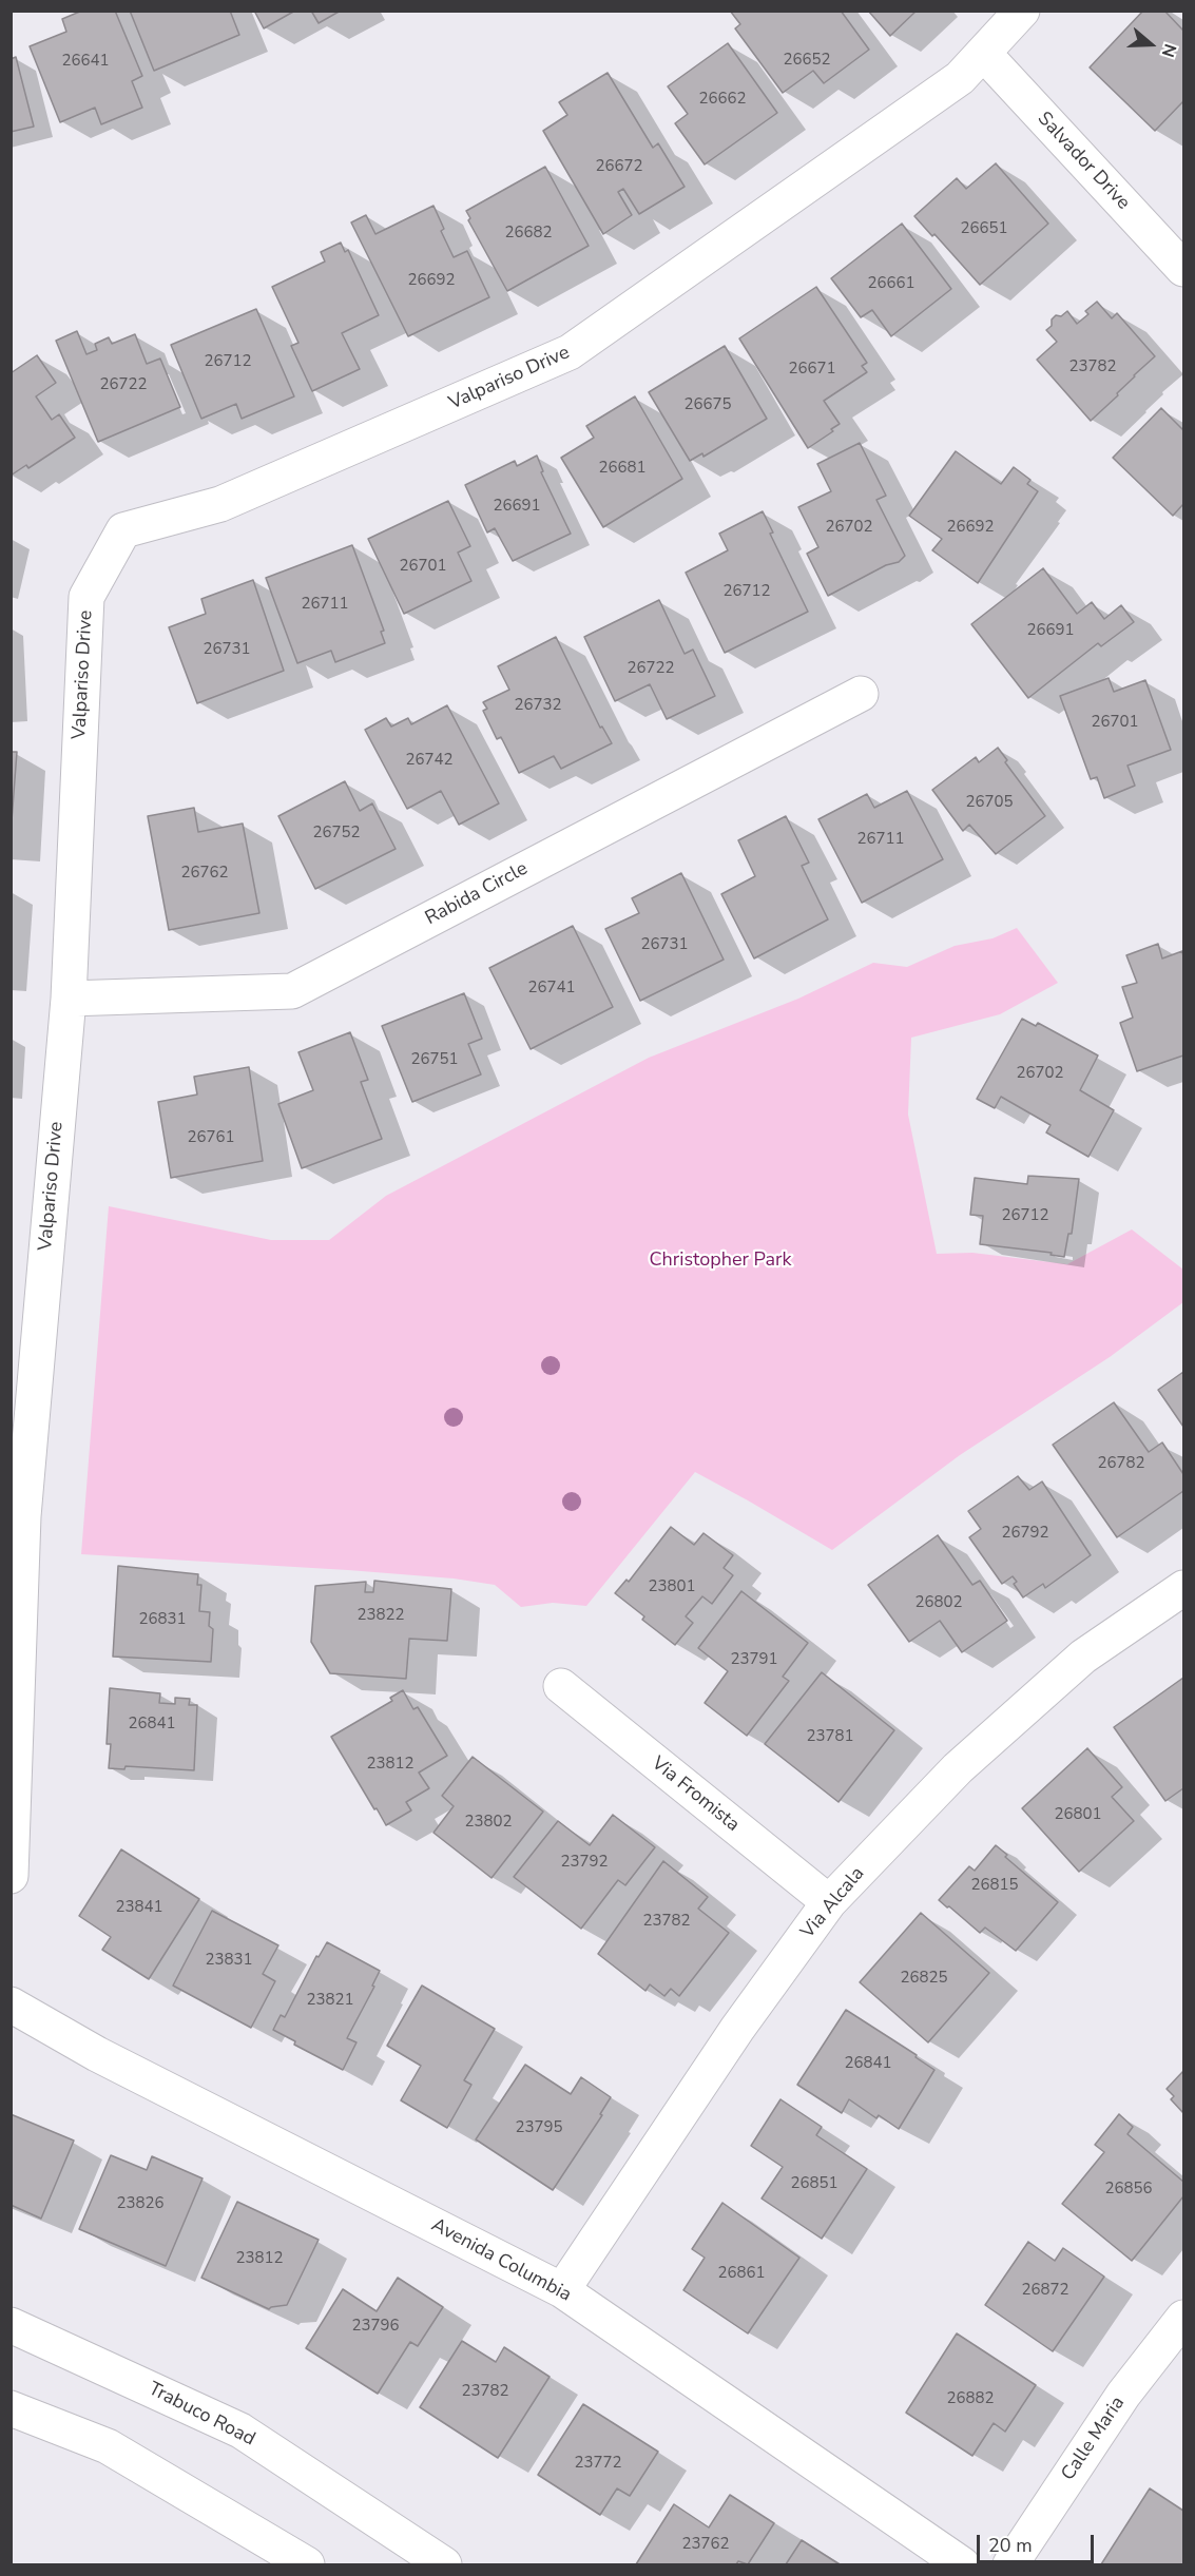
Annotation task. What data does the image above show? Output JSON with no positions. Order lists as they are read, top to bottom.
{
  "streets": {
    "street": [
      "Salvador Drive",
      "Valpariso Drive",
      "Rabida Circle",
      "Via Fromista",
      "Via Alcala",
      "Avenida Columbia",
      "Trabuco Road",
      "Calle Maria"
    ]
  },
  "crossings": [
    ["Salvador Drive", "Valpariso Drive"],
    ["Valpariso Drive", "Rabida Circle"],
    ["Via Fromista", "Via Alcala"],
    ["Via Alcala", "Avenida Columbia"]
  ],
  "parks": ["Christopher Park"],
  "house_numbers": [
    "26652",
    "26641",
    "26662",
    "26672",
    "26651",
    "26682",
    "26692",
    "26661",
    "26712",
    "23782",
    "26671",
    "26722",
    "26675",
    "26681",
    "26691",
    "26702",
    "26692",
    "26701",
    "26712",
    "26711",
    "26691",
    "26731",
    "26722",
    "26732",
    "26701",
    "26742",
    "26705",
    "26752",
    "26711",
    "26762",
    "26731",
    "26741",
    "26751",
    "26702",
    "26761",
    "26712",
    "26782",
    "26792",
    "23801",
    "26802",
    "23822",
    "26831",
    "23791",
    "26841",
    "23781",
    "23812",
    "26801",
    "23802",
    "23792",
    "26815",
    "23841",
    "23782",
    "23831",
    "26825",
    "23821",
    "26841",
    "23795",
    "26851",
    "26856",
    "23826",
    "23812",
    "26861",
    "26872",
    "23796",
    "23782",
    "26882",
    "23772",
    "23762"
  ],
  "scale_bar": "20 m",
  "north": "right"
}
